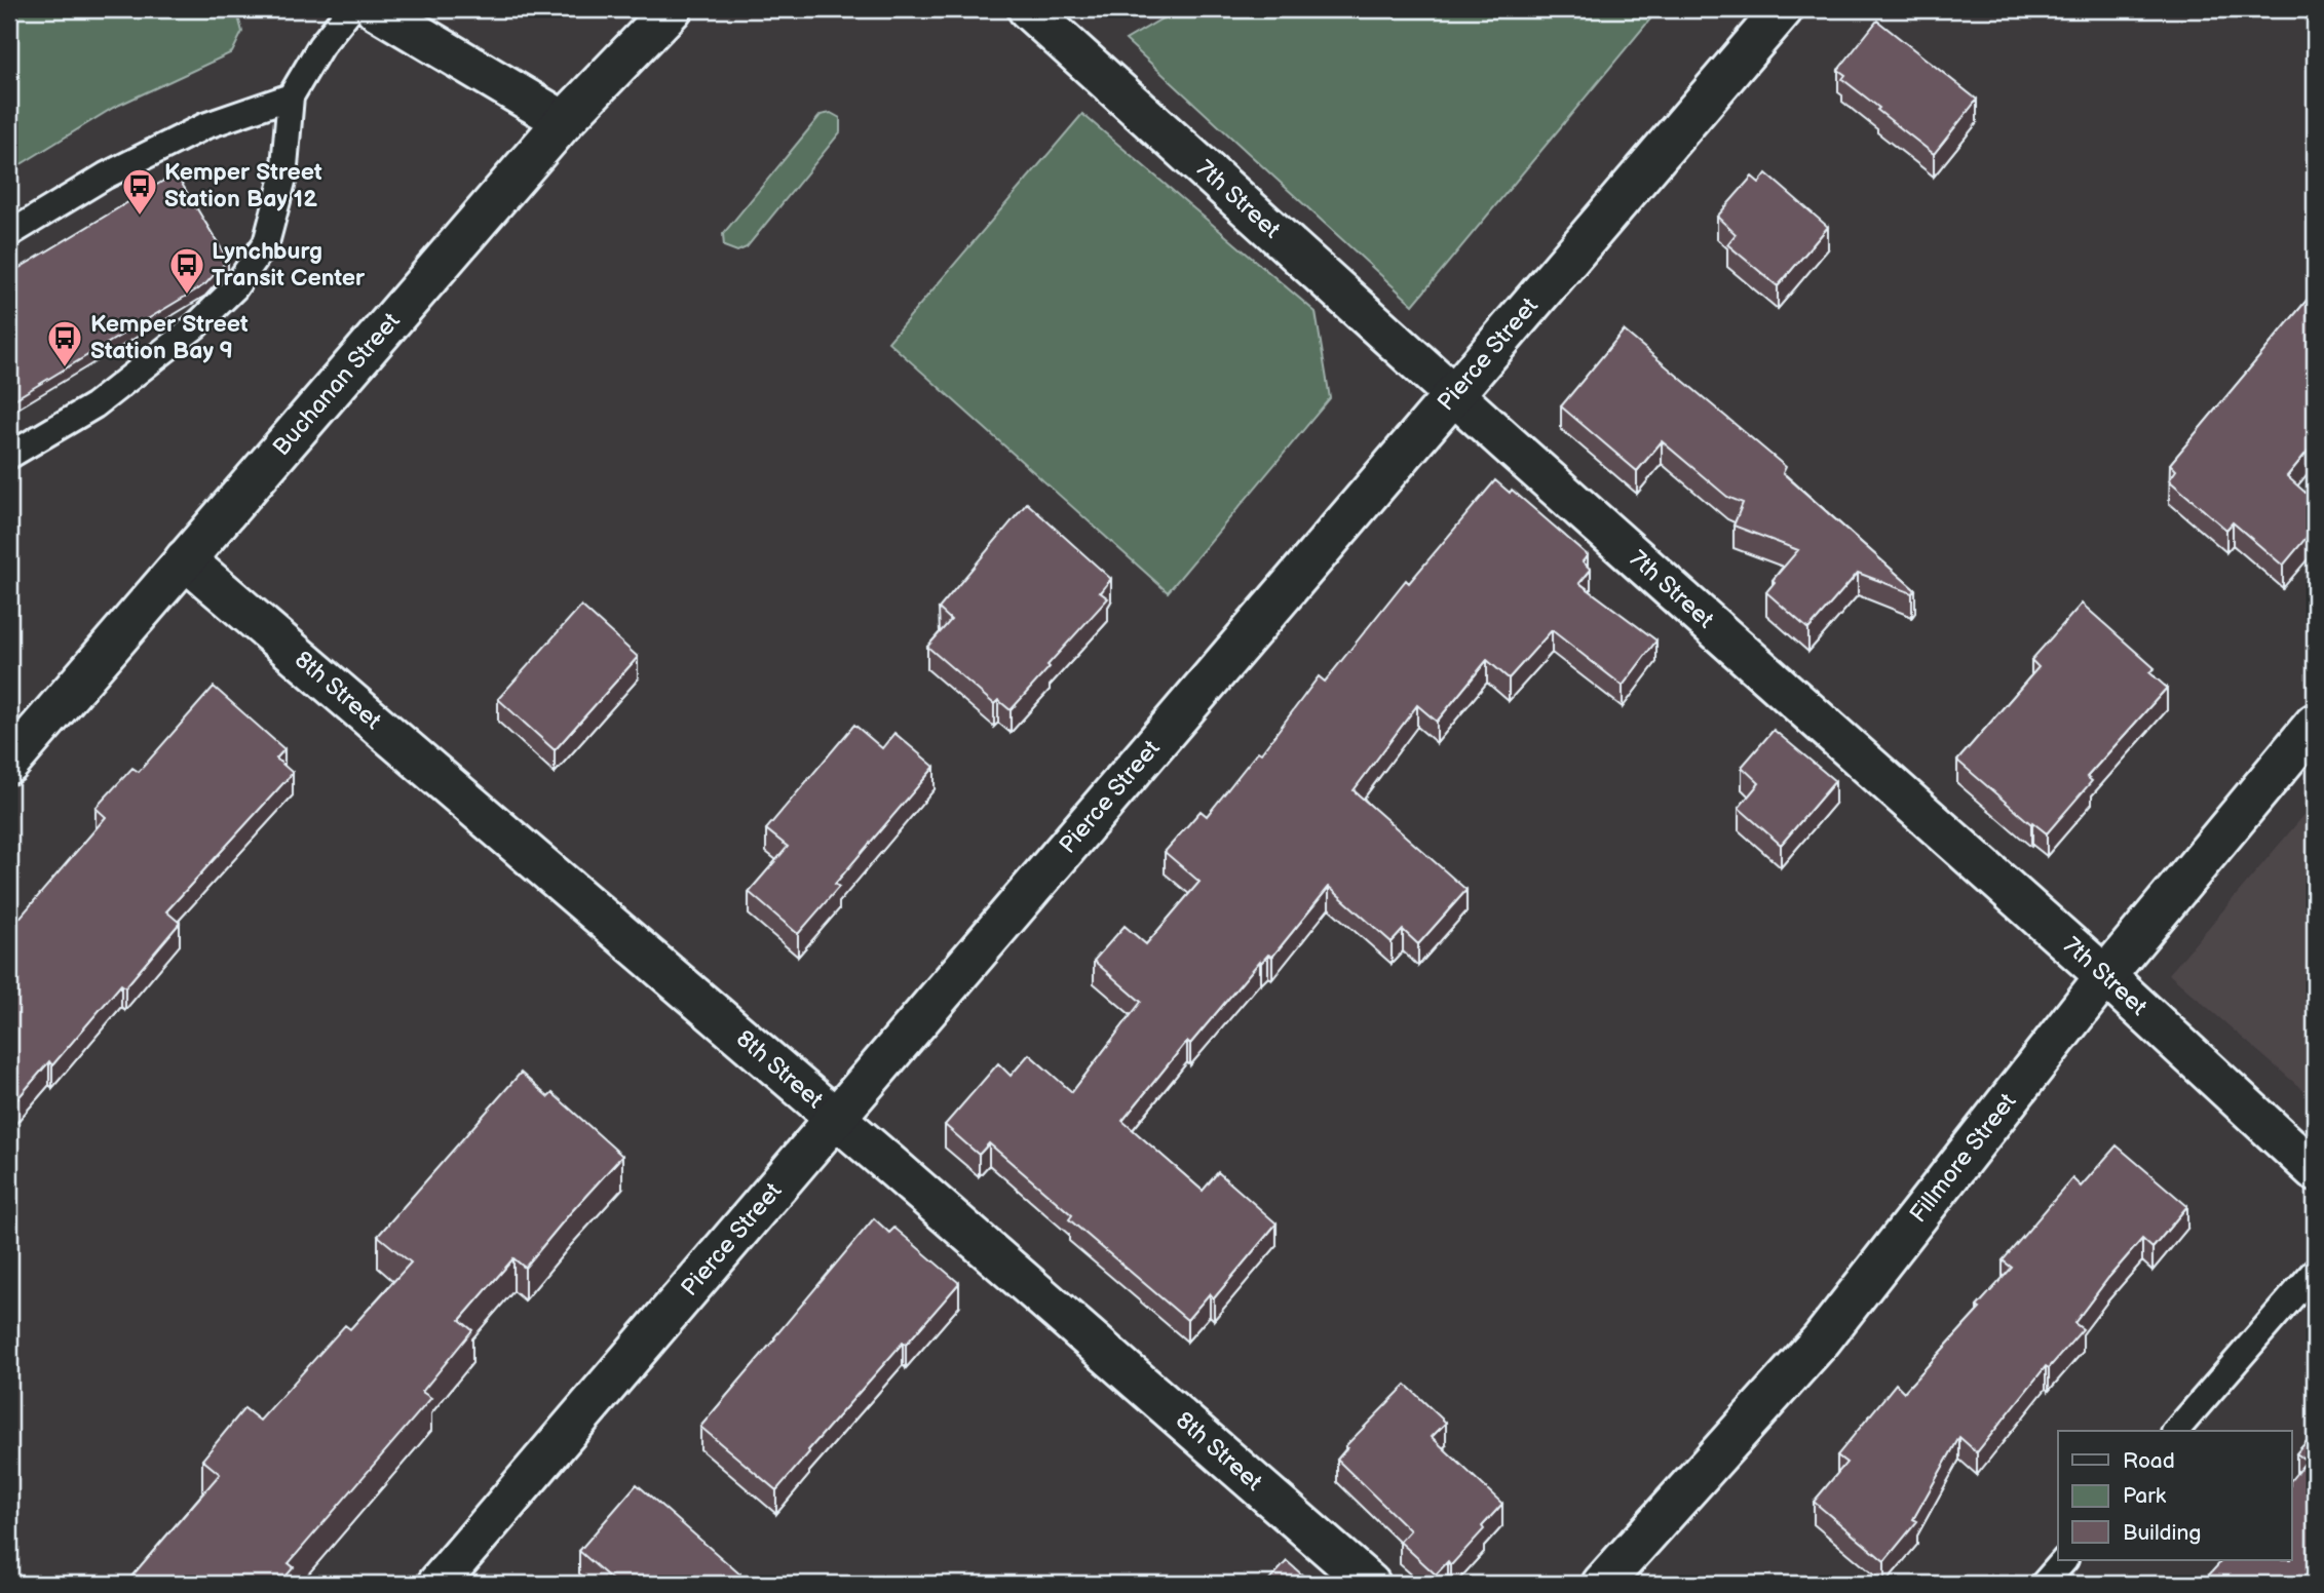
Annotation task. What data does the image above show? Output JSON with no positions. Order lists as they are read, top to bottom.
{
  "streets": {
    "street": [
      "7th Street",
      "Pierce Street",
      "Buchanan Street",
      "8th Street",
      "Fillmore Street"
    ]
  },
  "crossings": [
    ["7th Street", "Pierce Street"],
    ["7th Street", "Fillmore Street"],
    ["Pierce Street", "8th Street"],
    ["Buchanan Street", "8th Street"]
  ],
  "places": {
    "bus stop": ["Kemper Street Station Bay 12", "Lynchburg Transit Center", "Kemper Street Station Bay 9"]
  },
  "legend": ["Road", "Park", "Building"]
}
